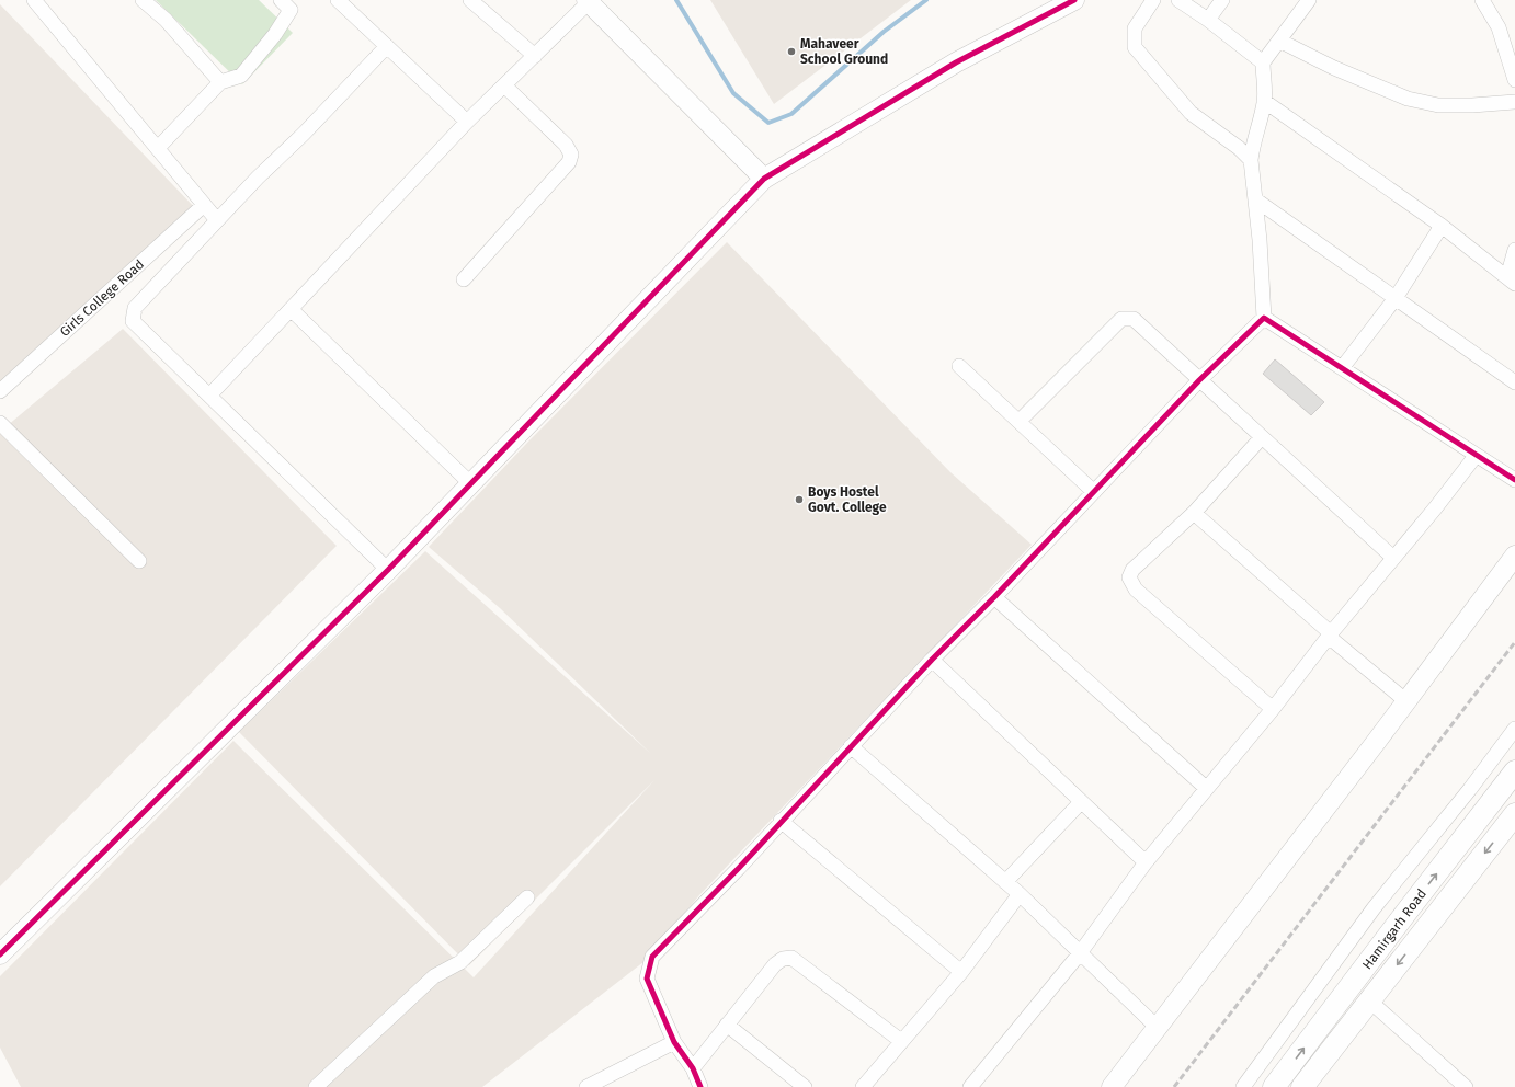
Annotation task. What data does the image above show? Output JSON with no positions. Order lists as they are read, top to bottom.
{
  "streets": {
    "main road": ["Hamirgarh Road"],
    "street": ["Girls College Road"]
  },
  "places": ["Mahaveer School Ground", "Boys Hostel Govt. College"]
}
